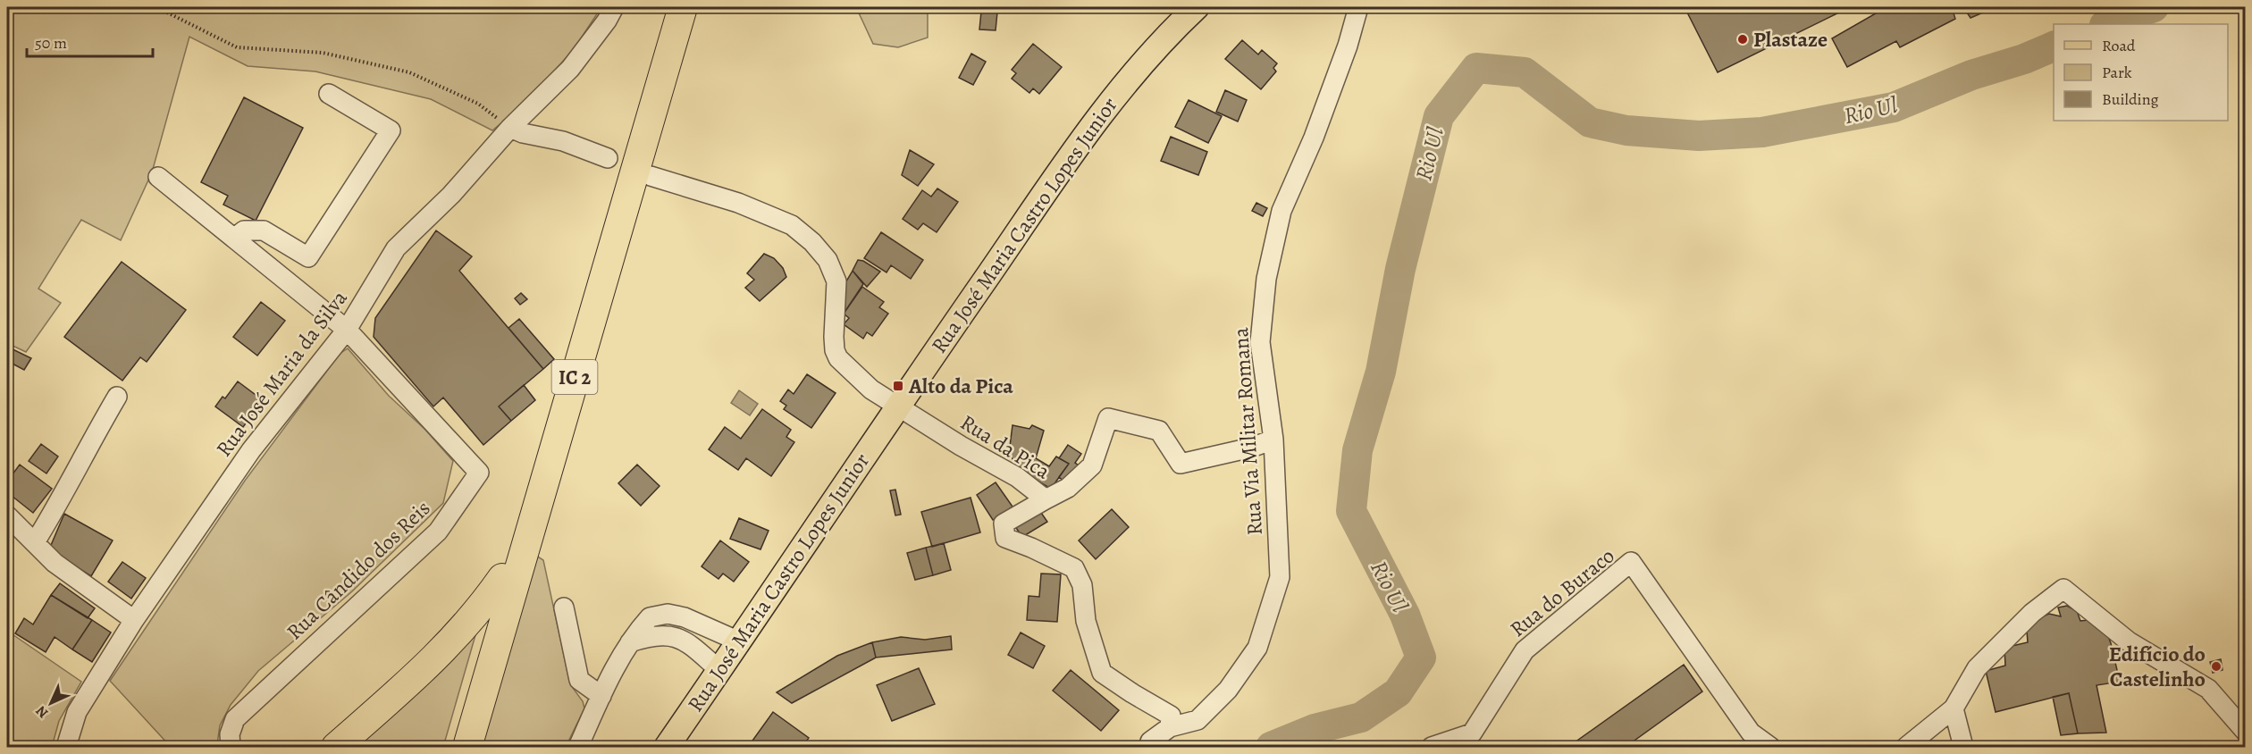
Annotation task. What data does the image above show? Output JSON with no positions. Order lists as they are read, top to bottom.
{
  "streets": {
    "highway": ["IC 2"],
    "main road": ["Rua José Maria Castro Lopes Junior"],
    "street": [
      "Rua José Maria da Silva",
      "Rua Via Militar Romana",
      "Rua da Pica",
      "Rua Cândido dos Reis",
      "Rua do Buraco"
    ]
  },
  "crossings": [
    ["Rua José Maria Castro Lopes Junior", "Rua da Pica"],
    ["Rua José Maria da Silva", "Rua Cândido dos Reis"],
    ["Rua Via Militar Romana", "Rua da Pica"]
  ],
  "water": ["Rio Ul"],
  "places": {
    "other": ["Plastaze", "Edifício do Castelinho"],
    "transit": ["Alto da Pica"]
  },
  "legend": ["Road", "Park", "Building"],
  "scale_bar": "50 m",
  "north": "bottom left"
}
